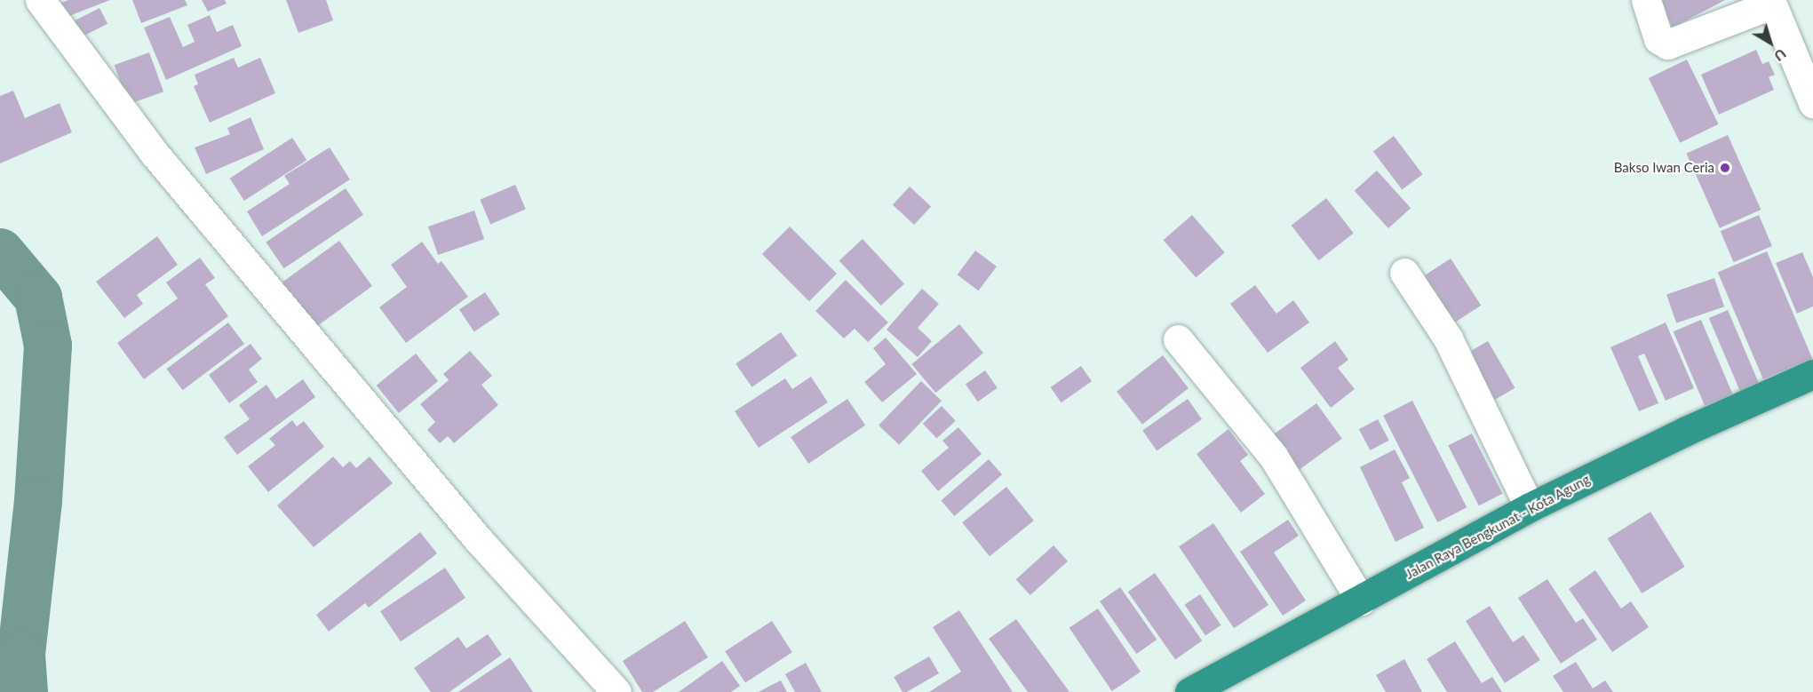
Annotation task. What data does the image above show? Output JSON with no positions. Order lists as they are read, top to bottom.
{
  "streets": {
    "highway": ["Jalan Raya Bengkunat - Kota Agung"]
  },
  "places": ["Bakso Iwan Ceria"],
  "north": "bottom right"
}
